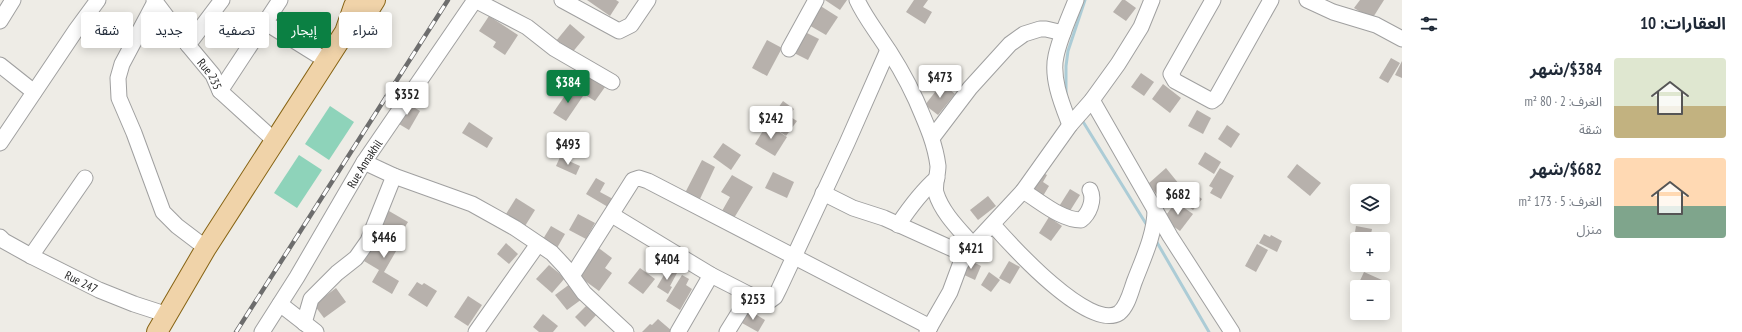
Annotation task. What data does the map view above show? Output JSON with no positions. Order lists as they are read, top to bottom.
{
  "streets": {
    "street": ["Rue 235", "Rue Annakhil", "Rue 247"]
  },
  "page": {
    "heading": "العقارات: 10",
    "chip": [
      "شراء",
      "إيجار",
      "تصفية",
      "جديد",
      "شقة"
    ],
    "list": [
      {
        "name": "$384/شهر",
        "note": "الغرف: 2 · 80 m² · شقة"
      },
      {
        "name": "$682/شهر",
        "note": "الغرف: 5 · 173 m² · منزل"
      }
    ],
    "price": [
      "$473",
      "$384",
      "$352",
      "$242",
      "$493",
      "$682",
      "$446",
      "$421",
      "$404",
      "$253"
    ],
    "map_buttons": ["+", "−"]
  }
}
